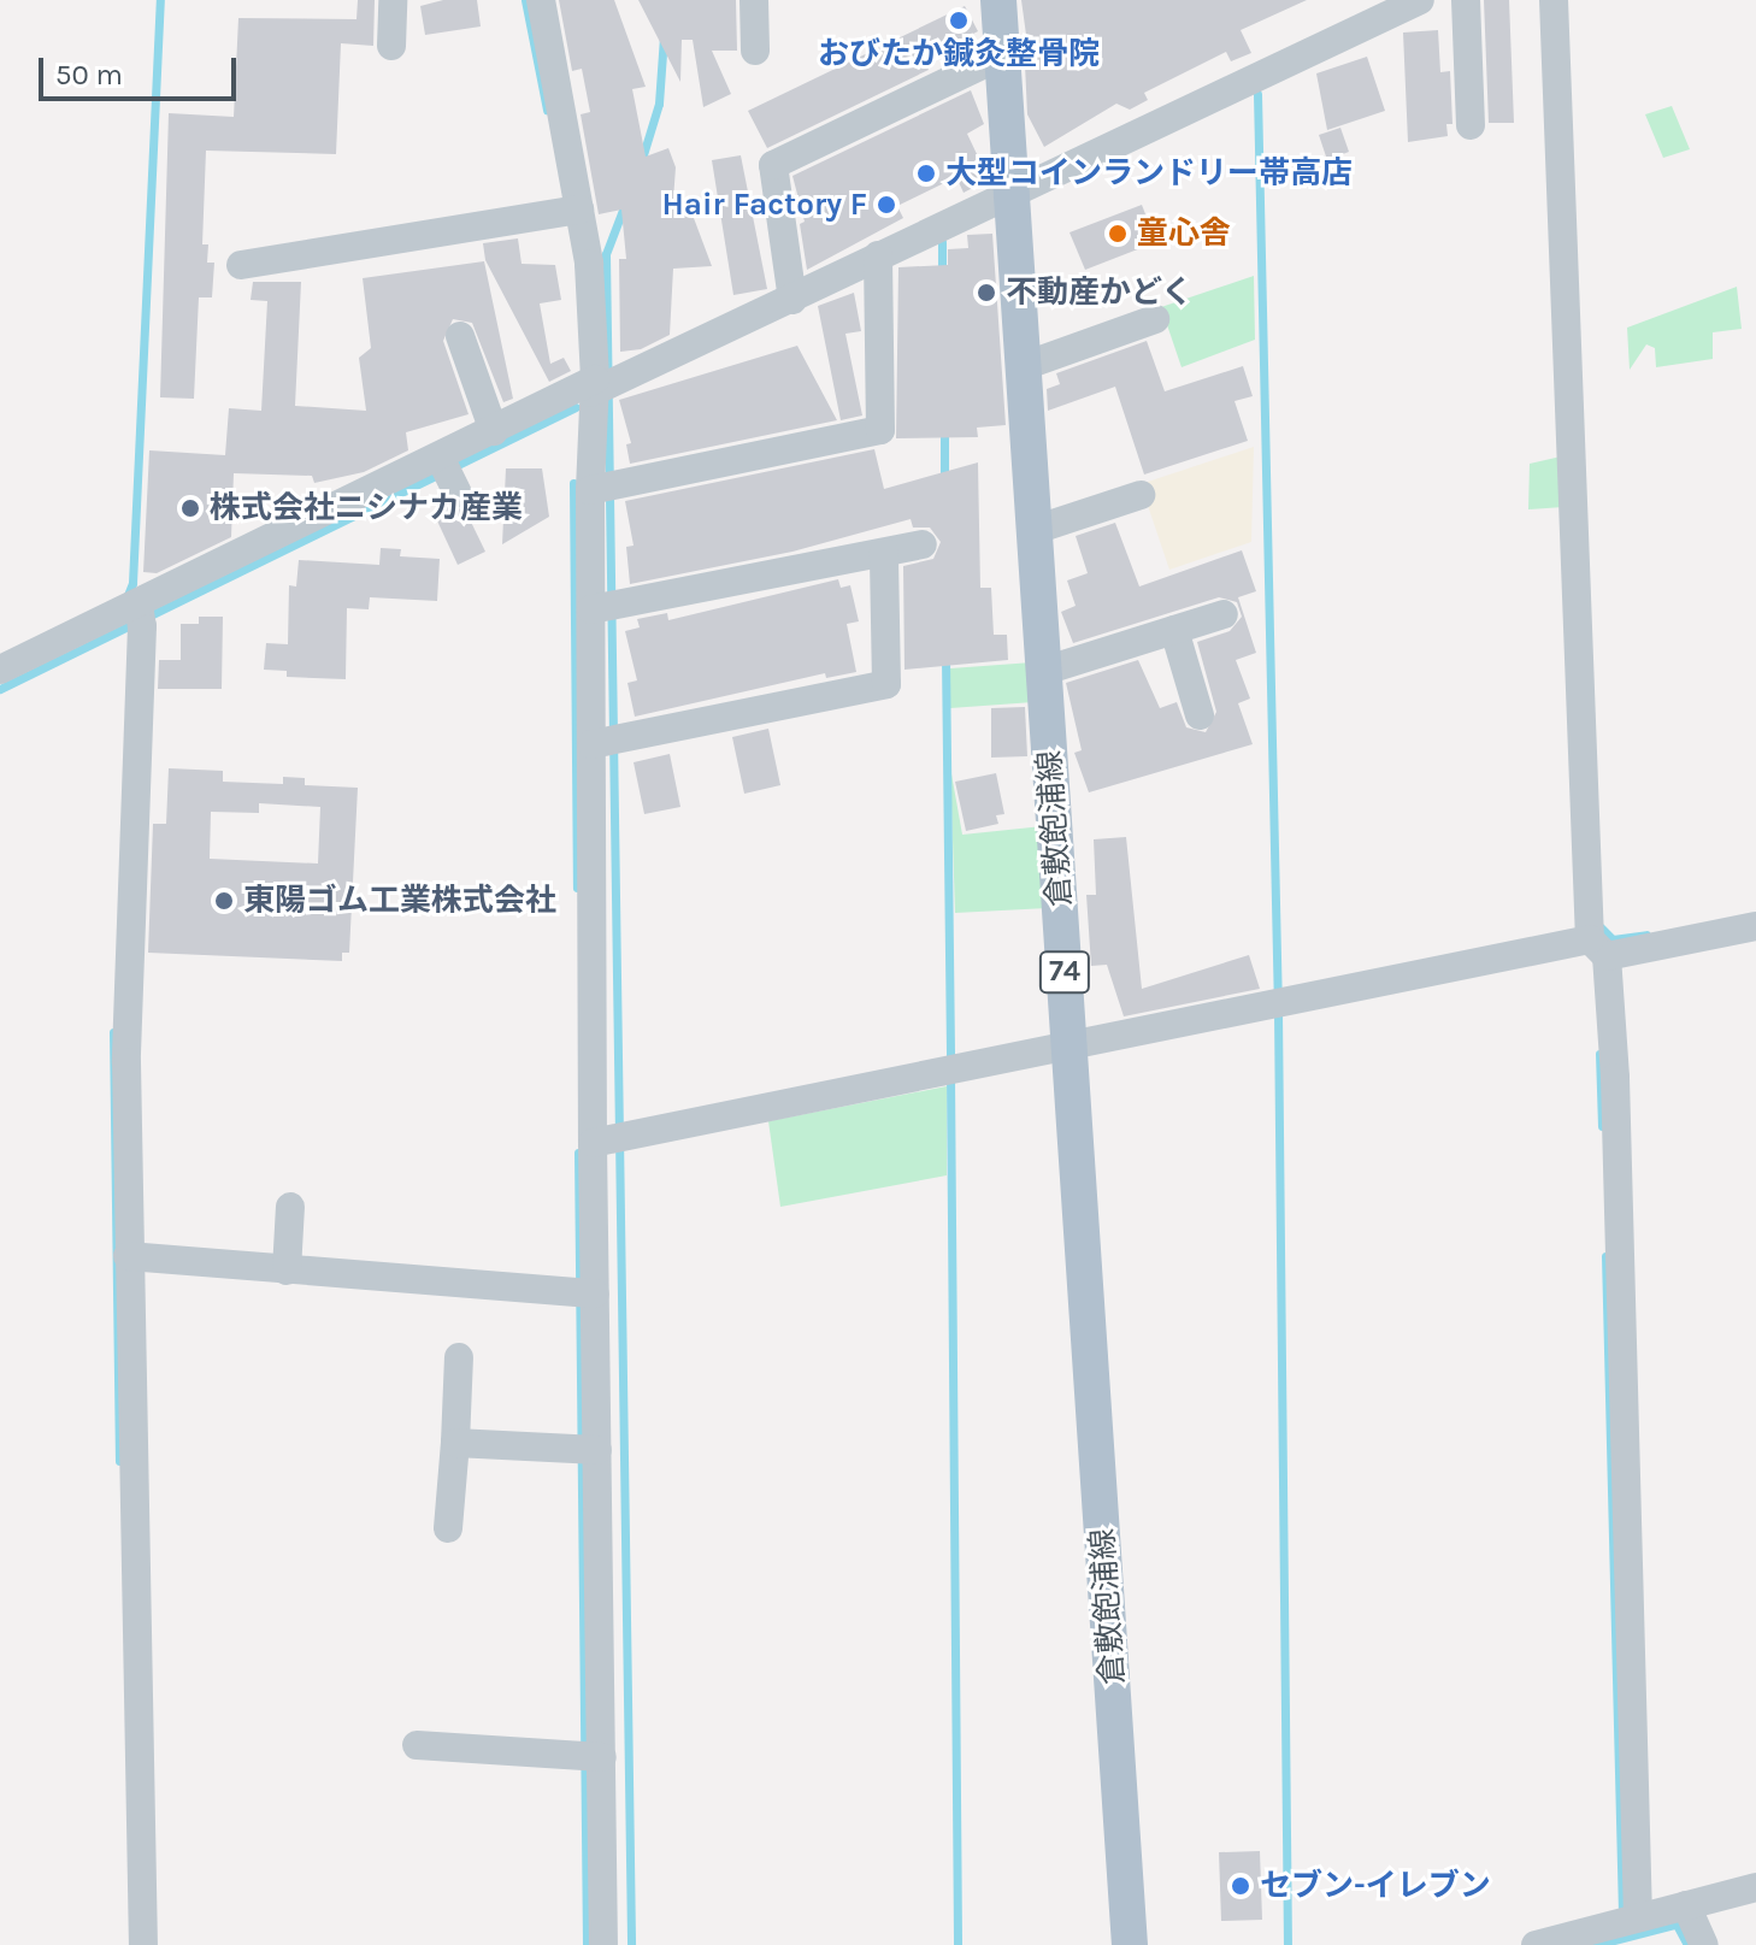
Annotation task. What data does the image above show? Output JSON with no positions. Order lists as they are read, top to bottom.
{
  "streets": {
    "main road": ["倉敷飽浦線", "74"]
  },
  "places": [
    "おびたか鍼灸整骨院",
    "大型コインランドリー帯高店",
    "Hair Factory F",
    "童心舎",
    "不動産かどく",
    "株式会社ニシナカ産業",
    "東陽ゴム工業株式会社",
    "セブン-イレブン"
  ],
  "scale_bar": "50 m"
}
